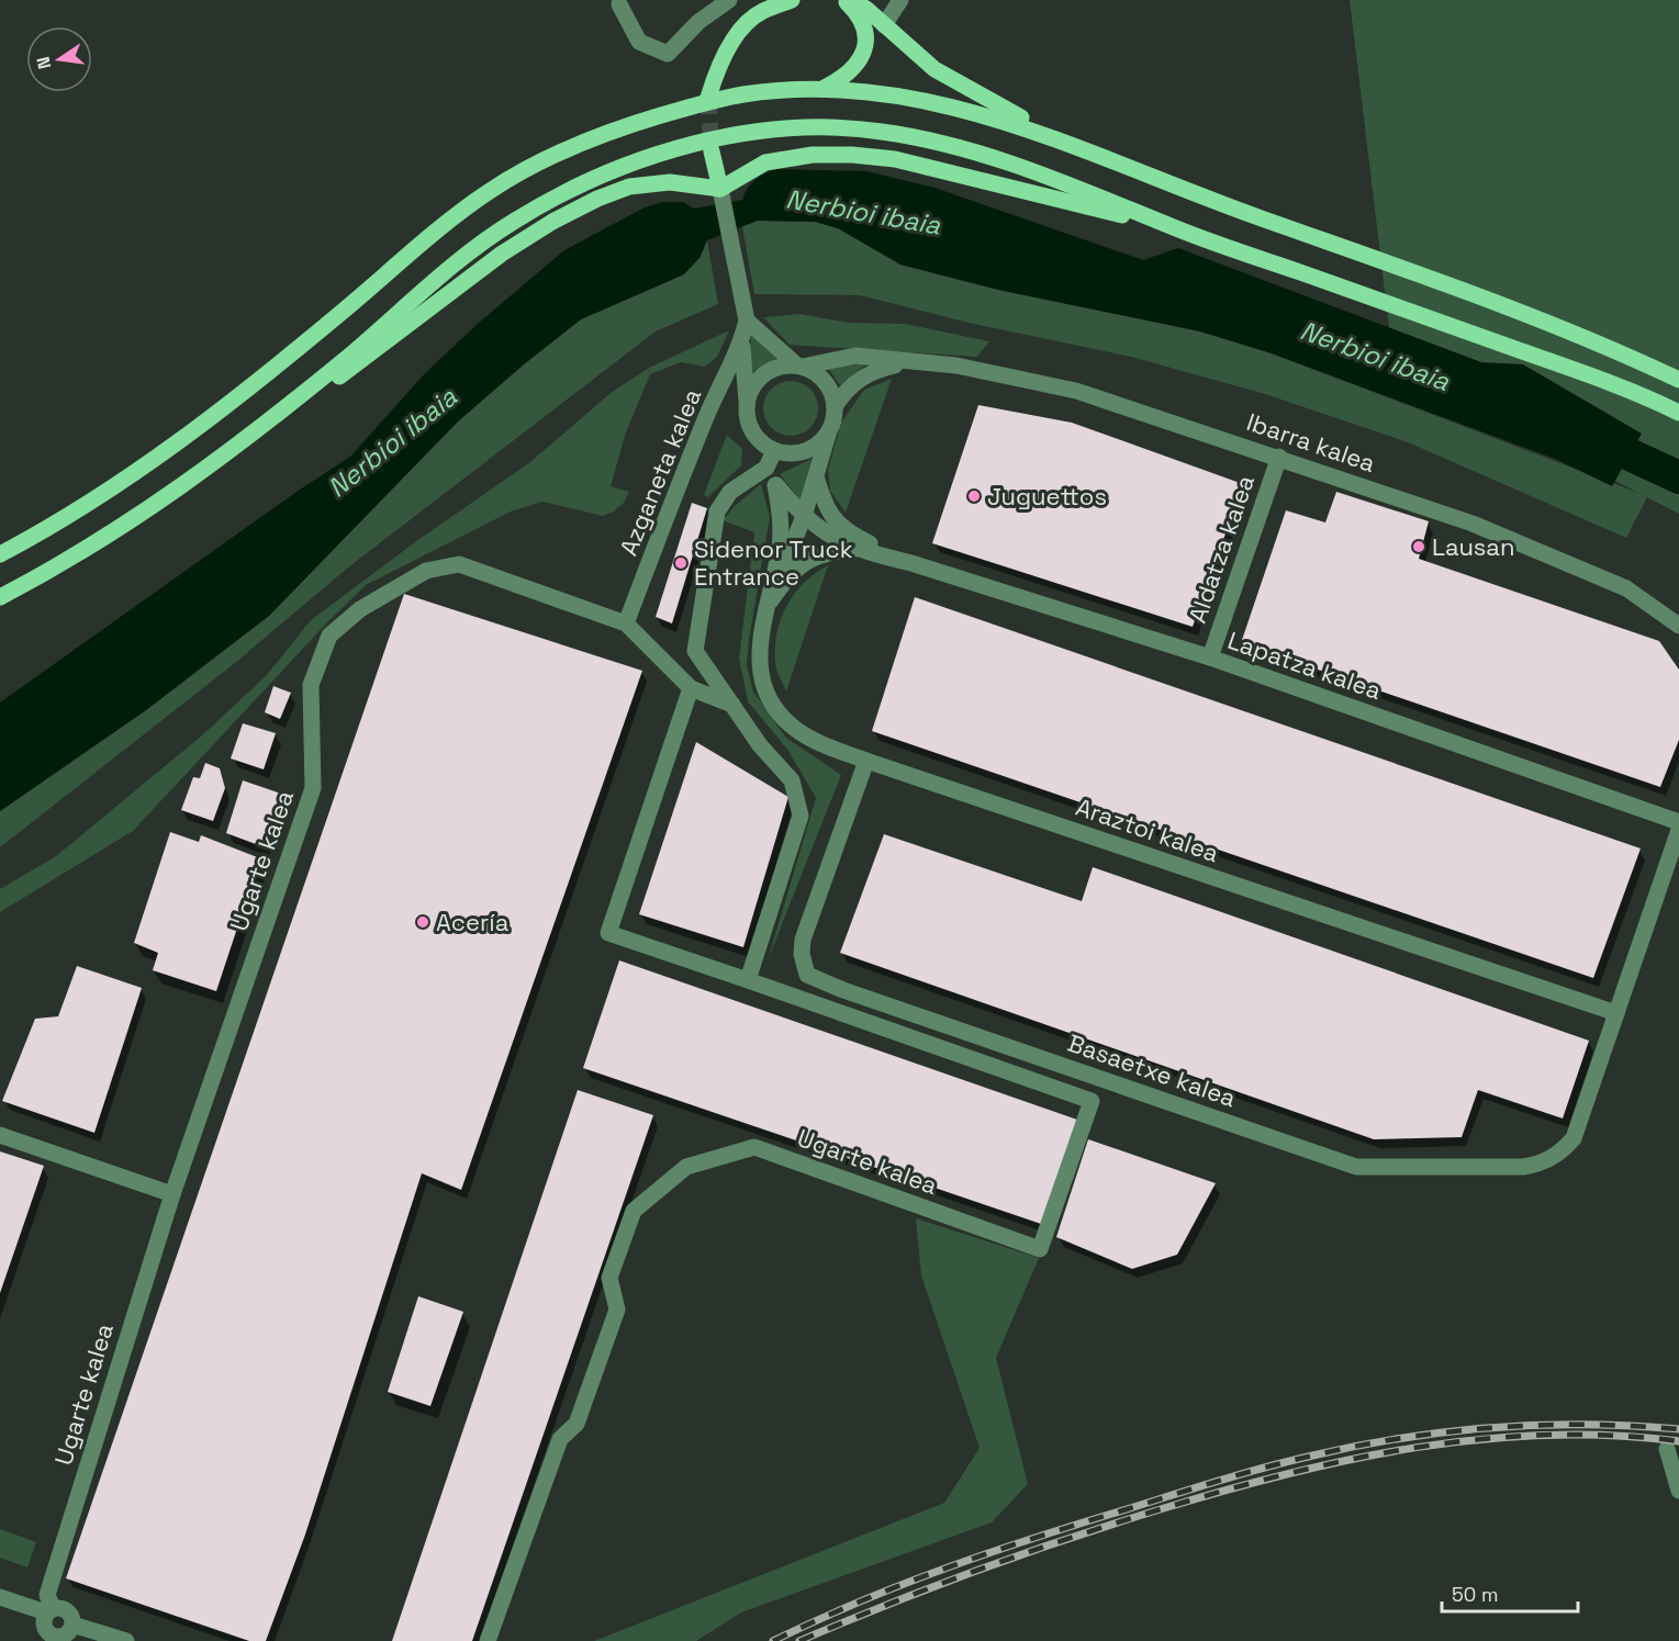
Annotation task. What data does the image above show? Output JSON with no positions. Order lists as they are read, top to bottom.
{
  "streets": {
    "street": [
      "Ibarra kalea",
      "Azganeta kalea",
      "Aldatza kalea",
      "Lapatza kalea",
      "Araztoi kalea",
      "Ugarte kalea",
      "Basaetxe kalea"
    ]
  },
  "crossings": [
    ["Ibarra kalea", "Azganeta kalea"],
    ["Ibarra kalea", "Aldatza kalea"],
    ["Azganeta kalea", "Ugarte kalea"],
    ["Aldatza kalea", "Lapatza kalea"],
    ["Araztoi kalea", "Basaetxe kalea"]
  ],
  "water": ["Nerbioi ibaia"],
  "places": [
    "Juguettos",
    "Lausan",
    "Sidenor Truck Entrance",
    "Acería"
  ],
  "scale_bar": "50 m",
  "north": "left"
}
